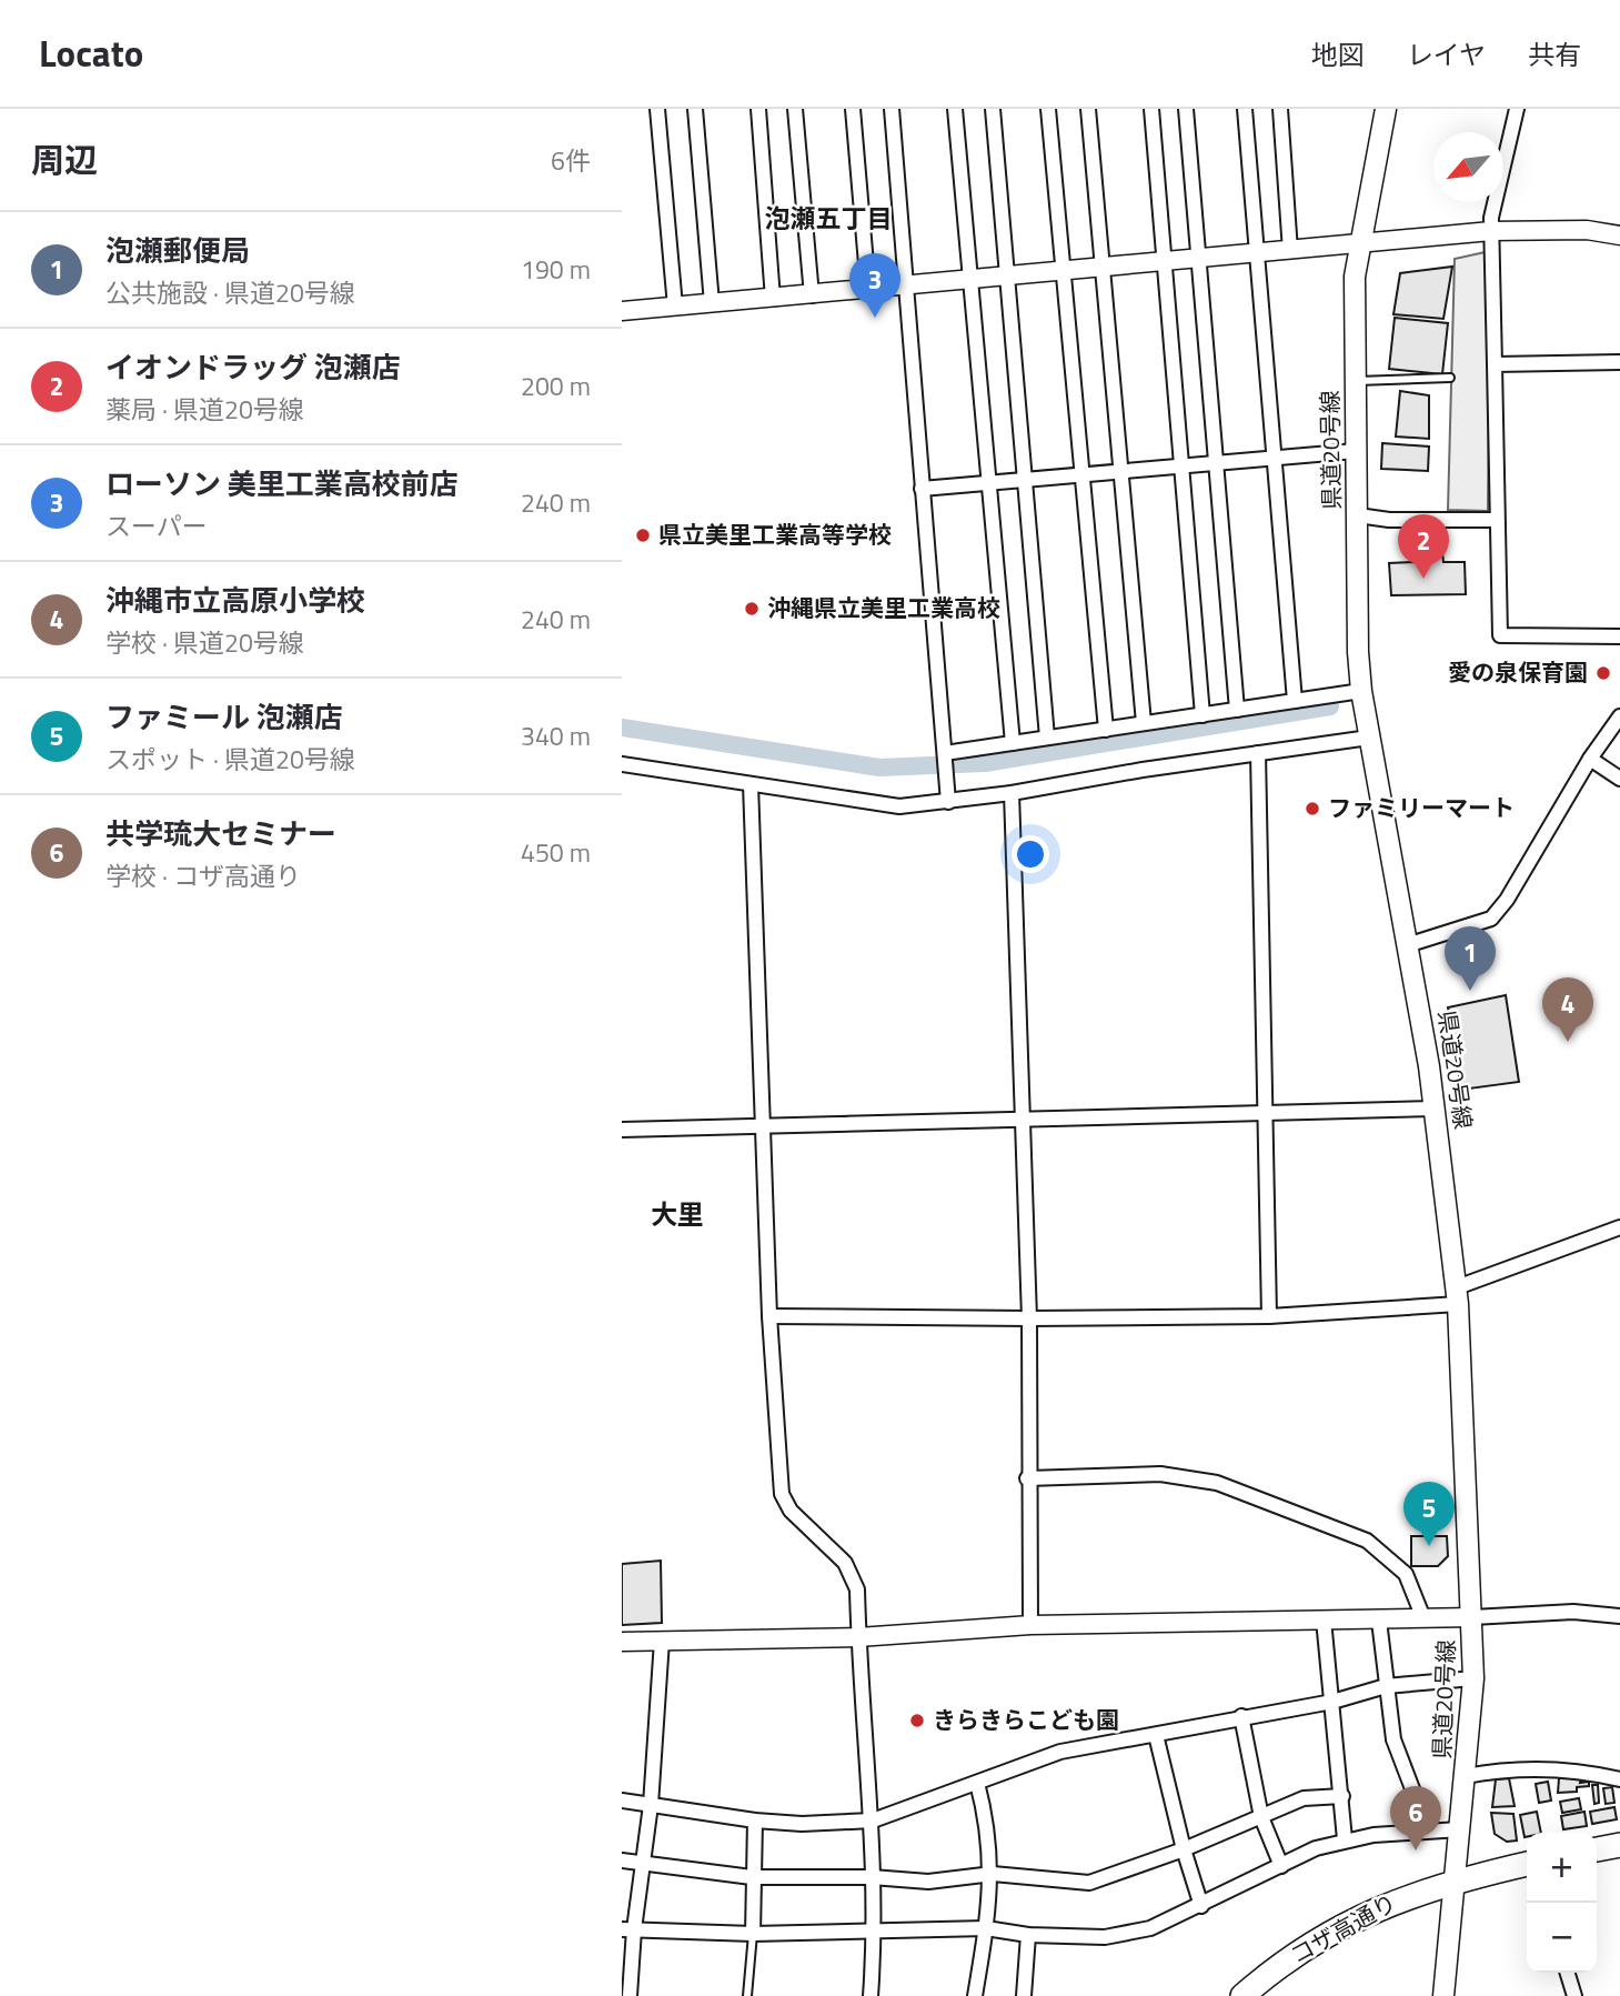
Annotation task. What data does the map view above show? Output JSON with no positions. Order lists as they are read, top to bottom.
{
  "streets": {
    "highway": ["コザ高通り"],
    "main road": ["県道20号線"]
  },
  "crossings": [
    ["県道20号線", "コザ高通り"]
  ],
  "districts": ["泡瀬五丁目", "大里"],
  "places": [
    "県立美里工業高等学校",
    "沖縄県立美里工業高校",
    "愛の泉保育園",
    "ファミリーマート",
    "きらきらこども園"
  ],
  "north": "bottom left",
  "page": {
    "header": "Locato",
    "nav": ["地図", "レイヤ", "共有"],
    "heading": ["周辺", "6件"],
    "list": [
      {
        "mark": "1",
        "name": "泡瀬郵便局",
        "note": "公共施設 · 県道20号線",
        "value": "190 m"
      },
      {
        "mark": "2",
        "name": "イオンドラッグ 泡瀬店",
        "note": "薬局 · 県道20号線",
        "value": "200 m"
      },
      {
        "mark": "3",
        "name": "ローソン 美里工業高校前店",
        "note": "スーパー",
        "value": "240 m"
      },
      {
        "mark": "4",
        "name": "沖縄市立高原小学校",
        "note": "学校 · 県道20号線",
        "value": "240 m"
      },
      {
        "mark": "5",
        "name": "ファミール 泡瀬店",
        "note": "スポット · 県道20号線",
        "value": "340 m"
      },
      {
        "mark": "6",
        "name": "共学琉大セミナー",
        "note": "学校 · コザ高通り",
        "value": "450 m"
      }
    ],
    "pins": [
      "3",
      "2",
      "1",
      "4",
      "5",
      "6"
    ],
    "map_buttons": ["+", "−"]
  }
}
